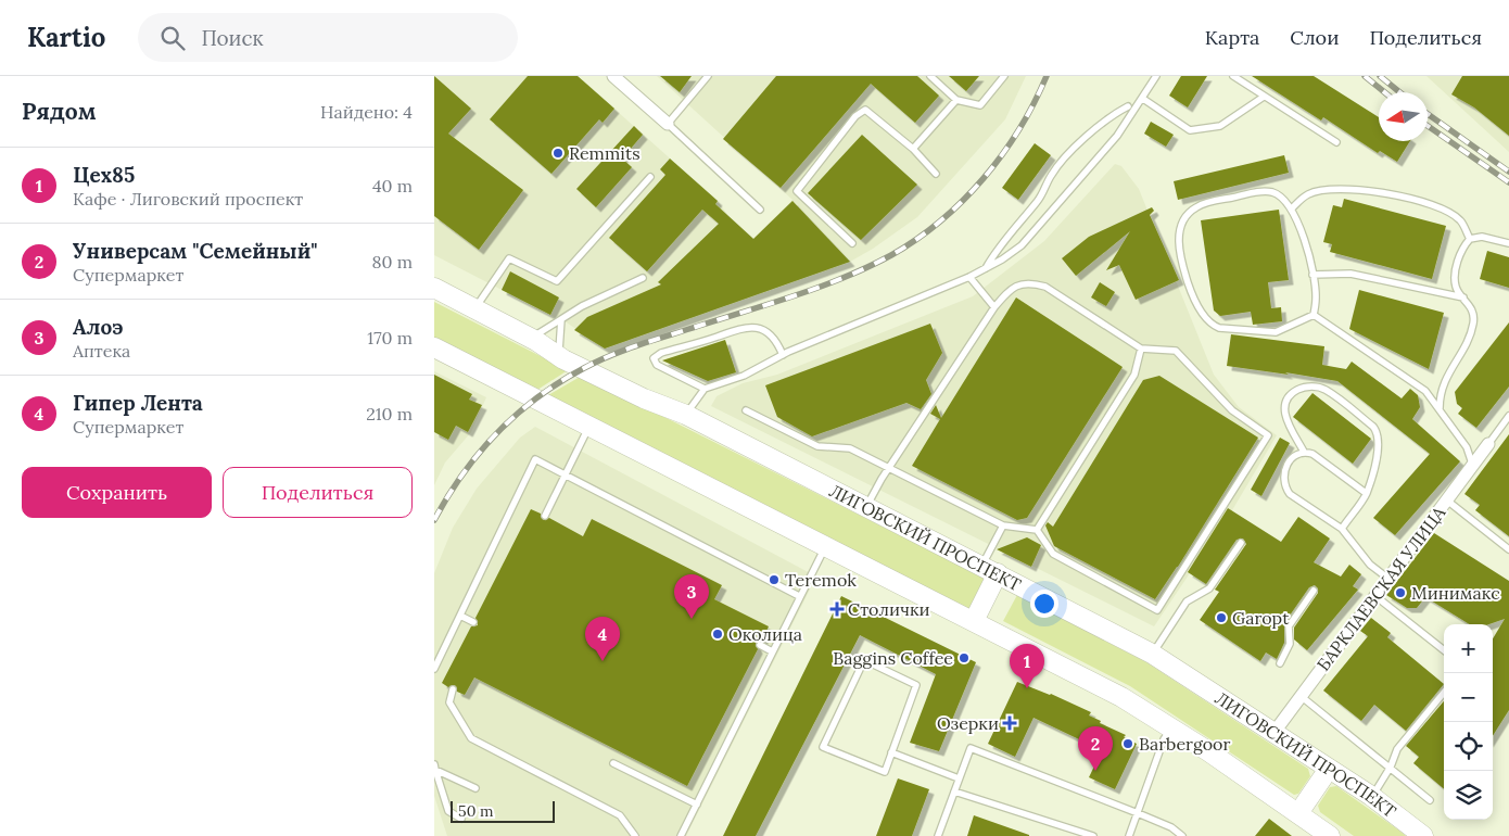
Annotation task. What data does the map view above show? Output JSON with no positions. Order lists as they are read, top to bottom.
{
  "streets": {
    "main road": ["ЛИГОВСКИЙ ПРОСПЕКТ"],
    "street": ["БАРКЛАЕВСКАЯ УЛИЦА"]
  },
  "crossings": [
    ["ЛИГОВСКИЙ ПРОСПЕКТ", "БАРКЛАЕВСКАЯ УЛИЦА"]
  ],
  "places": {
    "other": [
      "Remmits",
      "Teremok",
      "Минимакс",
      "Garopt",
      "Околица",
      "Baggins Coffee",
      "Barbergoor"
    ],
    "health": ["Столички", "Озерки"]
  },
  "scale_bar": "50 m",
  "north": "left",
  "page": {
    "header": "Kartio",
    "search": "Поиск",
    "nav": ["Карта", "Слои", "Поделиться"],
    "heading": ["Рядом", "Найдено: 4"],
    "list": [
      {
        "mark": "1",
        "name": "Цех85",
        "note": "Кафе · Лиговский проспект",
        "value": "40 m"
      },
      {
        "mark": "2",
        "name": "Универсам \"Семейный\"",
        "note": "Супермаркет",
        "value": "80 m"
      },
      {
        "mark": "3",
        "name": "Алоэ",
        "note": "Аптека",
        "value": "170 m"
      },
      {
        "mark": "4",
        "name": "Гипер Лента",
        "note": "Супермаркет",
        "value": "210 m"
      }
    ],
    "buttons": ["Сохранить", "Поделиться"],
    "pins": [
      "3",
      "4",
      "1",
      "2"
    ],
    "map_buttons": ["+", "−"],
    "scale": "50 m"
  }
}
